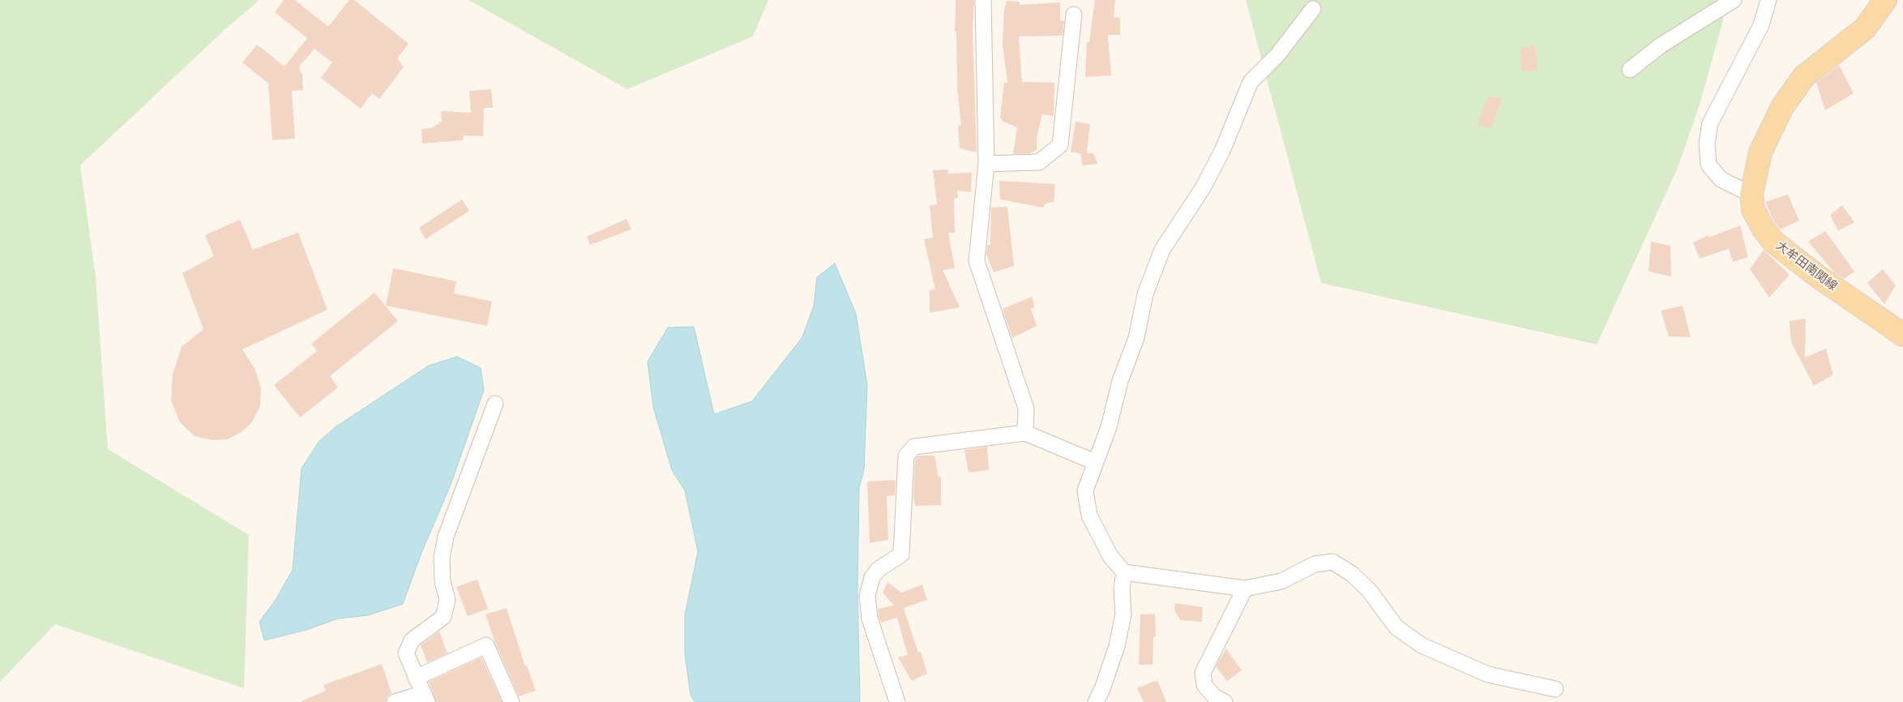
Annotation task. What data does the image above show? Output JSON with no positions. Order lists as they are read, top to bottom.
{
  "streets": {
    "main road": ["大牟田南関線"]
  }
}
